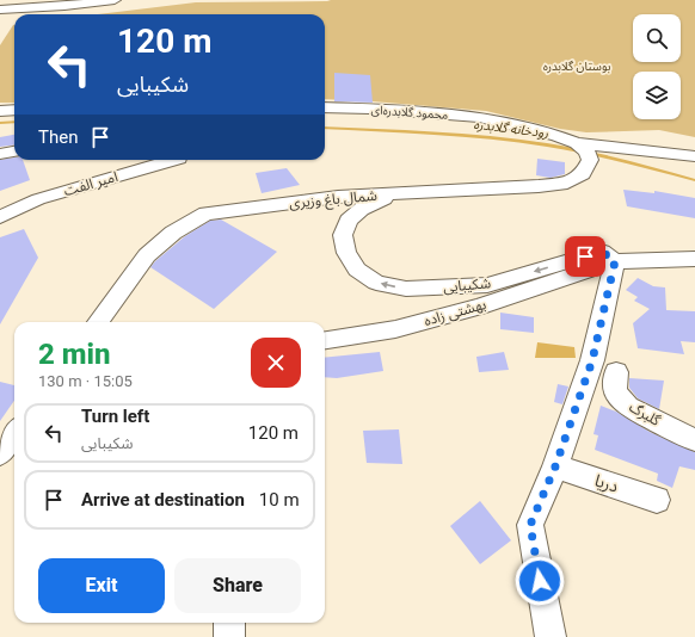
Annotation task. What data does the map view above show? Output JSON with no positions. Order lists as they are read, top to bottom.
{
  "streets": {
    "street": [
      "محمود گلابدره‌ای",
      "امیر الفت",
      "شمال باغ وزیری",
      "شکیبایی",
      "بهشتی زاده",
      "گلبرگ",
      "دریا"
    ]
  },
  "crossings": [
    ["محمود گلابدره‌ای", "شمال باغ وزیری"],
    ["شمال باغ وزیری", "شکیبایی"],
    ["شکیبایی", "بهشتی زاده"]
  ],
  "water": ["رودخانه گلابدره"],
  "parks": ["بوستان گلابدره"],
  "page": {
    "turn": ["120 m", "شکیبایی"],
    "then": "Then",
    "heading": ["2 min", "130 m · 15:05"],
    "list": [
      {
        "name": "Turn left",
        "note": "شکیبایی",
        "value": "120 m"
      },
      {
        "name": "Arrive at destination",
        "value": "10 m"
      }
    ],
    "buttons": ["Exit", "Share"]
  }
}
